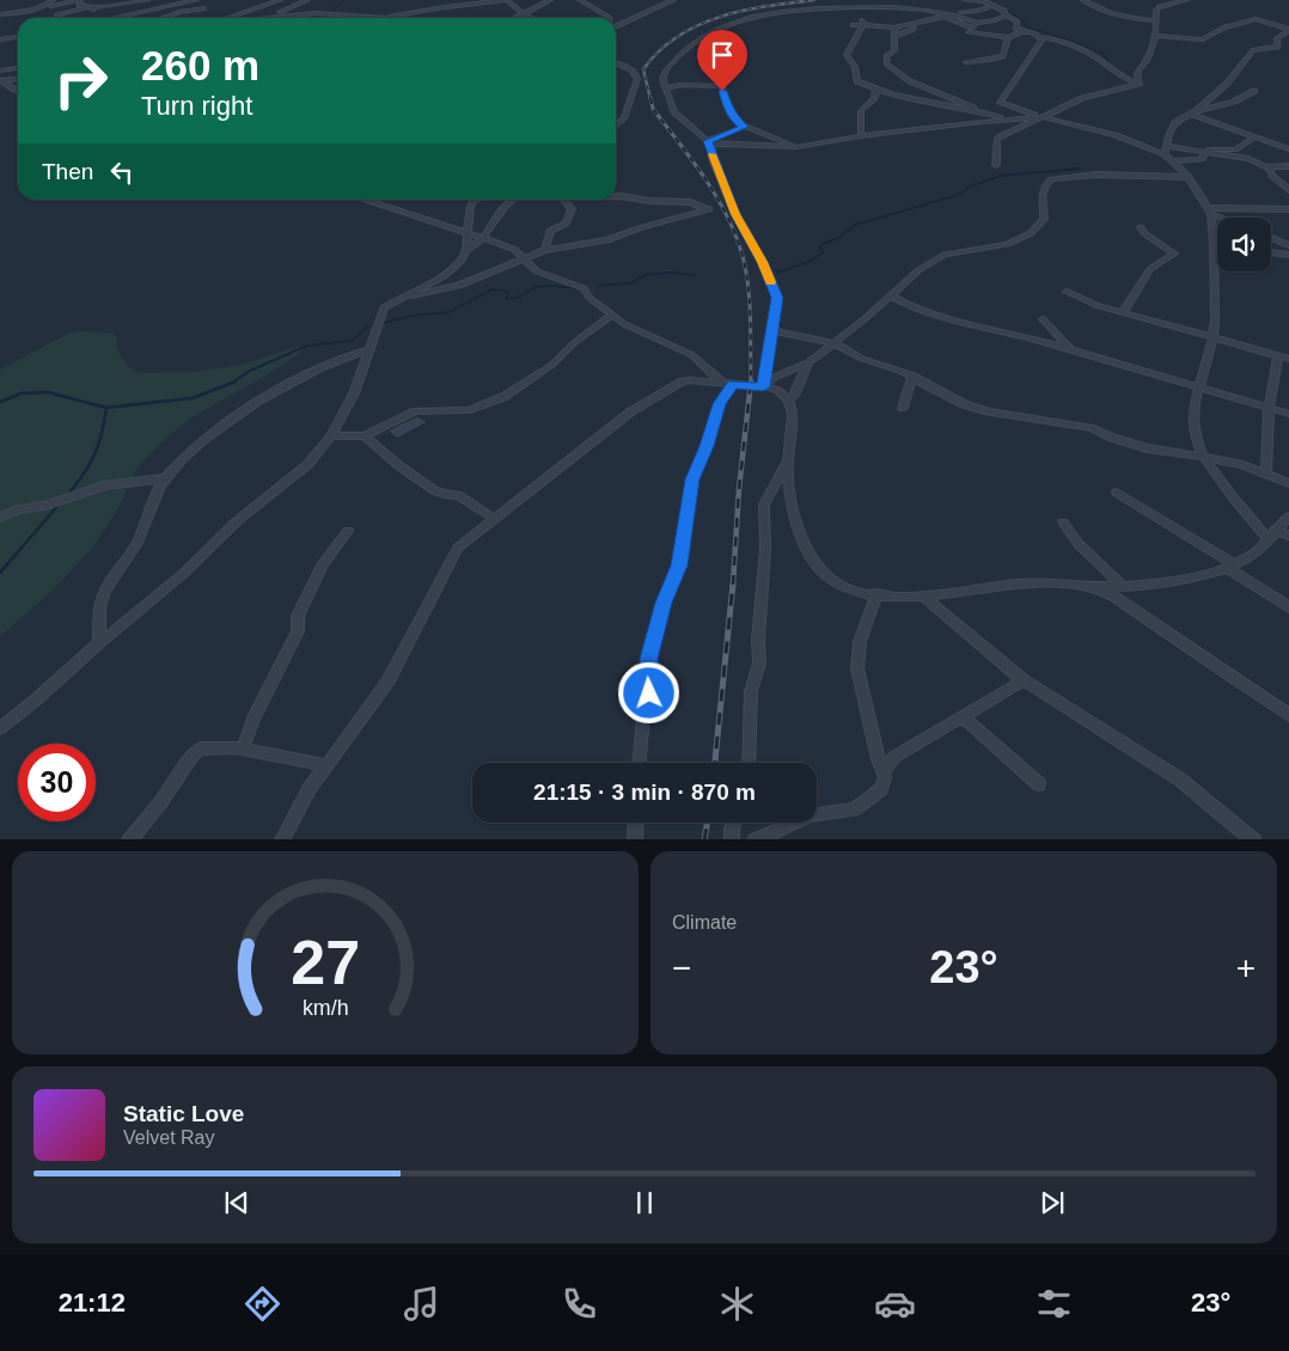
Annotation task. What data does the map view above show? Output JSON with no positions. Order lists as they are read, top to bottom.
{
  "page": {
    "turn": ["260 m", "Turn right"],
    "then": "Then",
    "limit": "30",
    "trip": "21:15 · 3 min · 870 m",
    "tile": "Climate",
    "heat": ["−", "23°", "+"],
    "song": ["Static Love", "Velvet Ray"],
    "tabs": ["21:12", "23°"],
    "gauge": ["27", "km/h"]
  }
}
